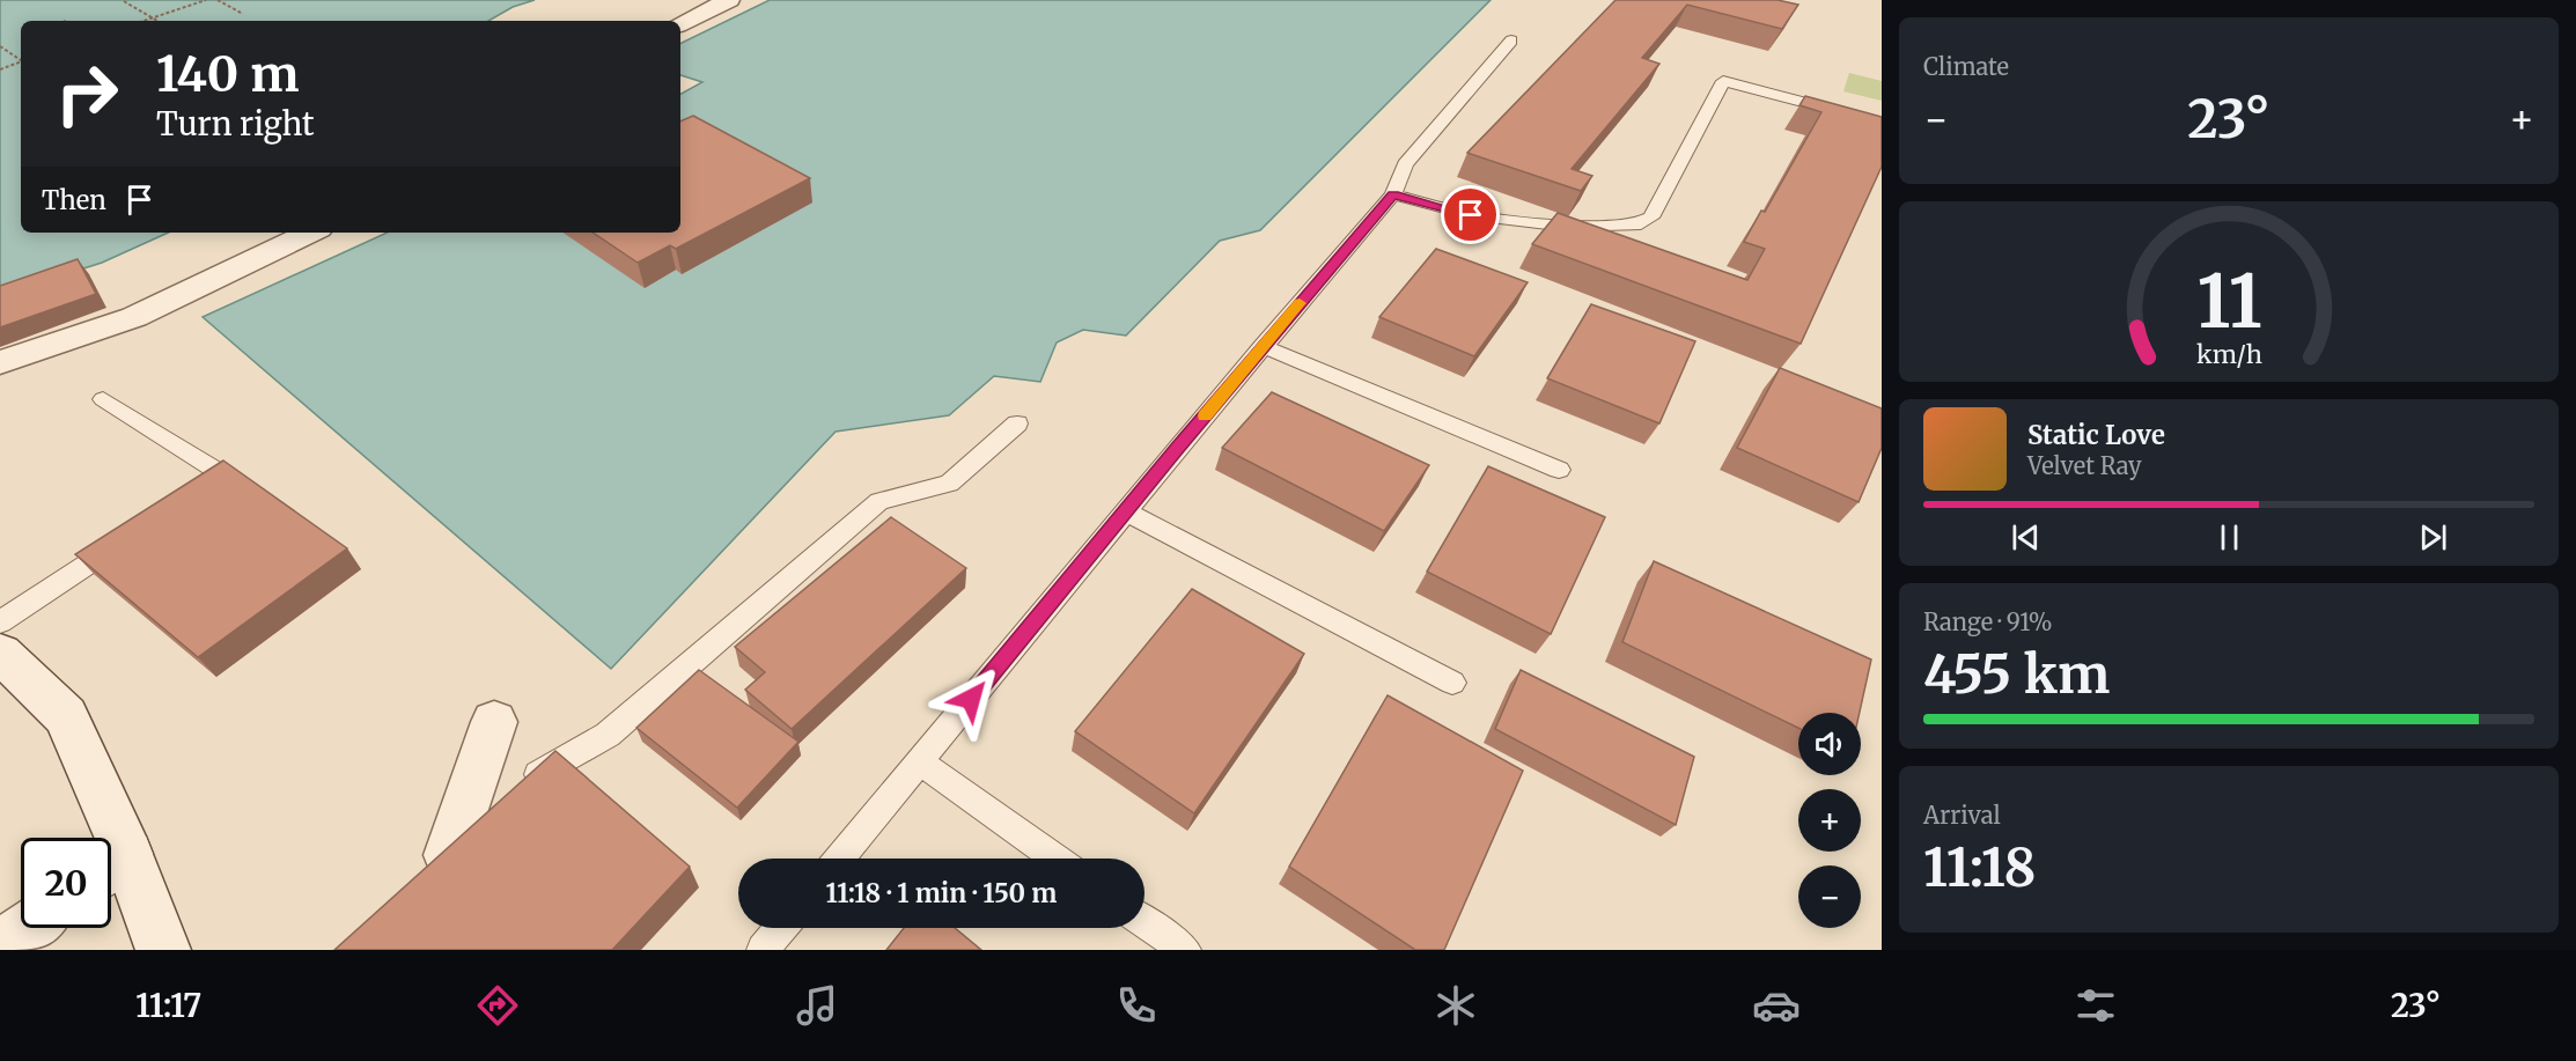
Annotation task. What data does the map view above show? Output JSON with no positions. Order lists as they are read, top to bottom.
{
  "page": {
    "tile": [
      "Climate",
      ["Range · 91%", "455 km"],
      ["Arrival", "11:18"]
    ],
    "turn": ["140 m", "Turn right"],
    "heat": ["−", "23°", "+"],
    "then": "Then",
    "song": ["Static Love", "Velvet Ray"],
    "map_buttons": ["+", "−"],
    "limit": "20",
    "trip": "11:18 · 1 min · 150 m",
    "tabs": ["11:17", "23°"],
    "gauge": ["11", "km/h"]
  }
}
